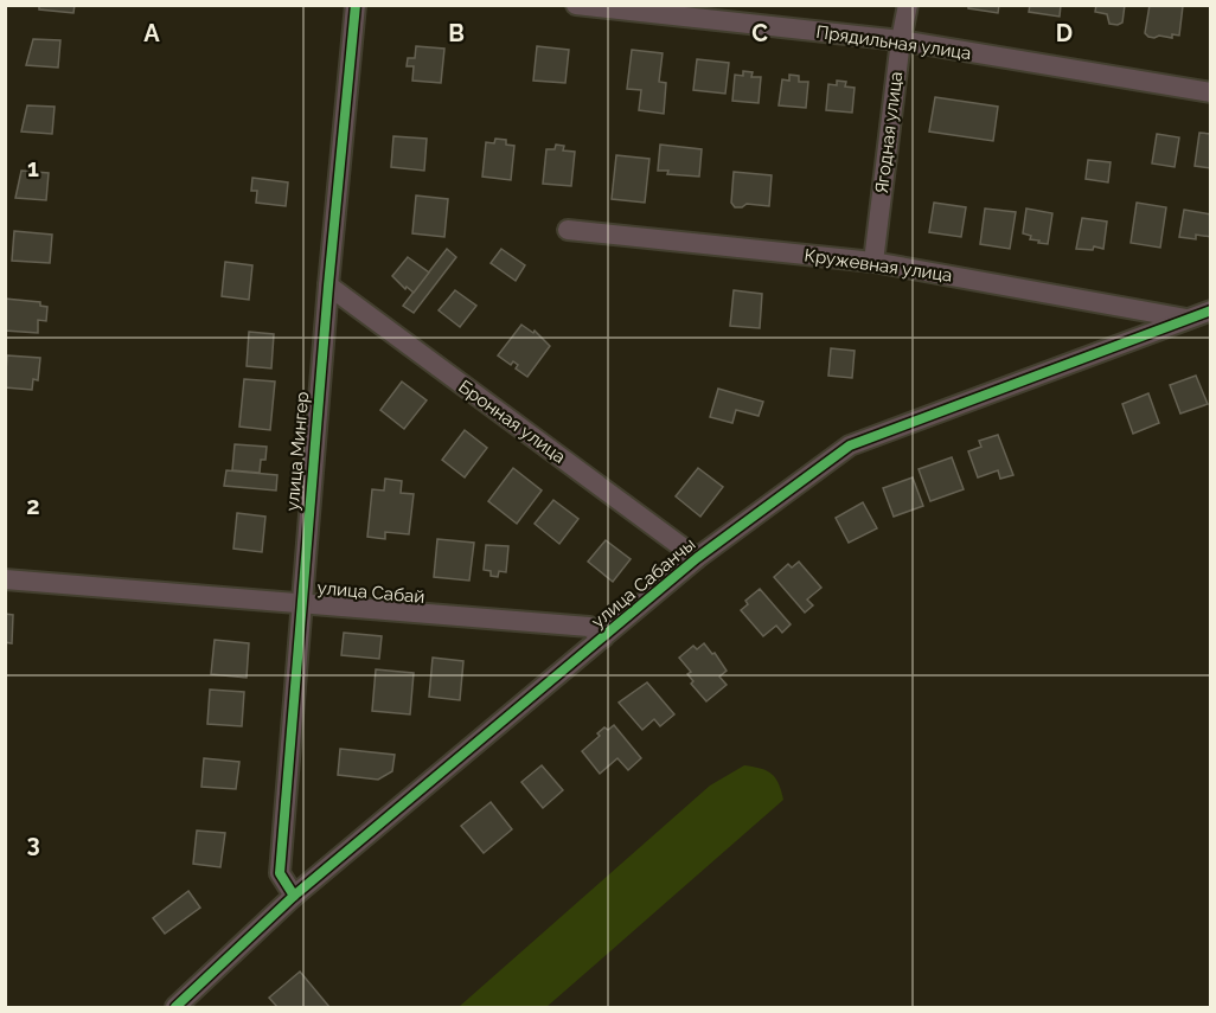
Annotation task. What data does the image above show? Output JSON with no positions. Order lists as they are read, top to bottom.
{
  "streets": {
    "street": [
      "Прядильная улица",
      "Ягодная улица",
      "Кружевная улица",
      "Бронная улица",
      "улица Мингер",
      "улица Сабанчы",
      "улица Сабай"
    ]
  },
  "crossings": [
    ["Прядильная улица", "Ягодная улица"],
    ["Ягодная улица", "Кружевная улица"],
    ["Кружевная улица", "улица Сабанчы"],
    ["Бронная улица", "улица Мингер"],
    ["Бронная улица", "улица Сабанчы"],
    ["улица Мингер", "улица Сабанчы"],
    ["улица Мингер", "улица Сабай"],
    ["улица Сабанчы", "улица Сабай"]
  ],
  "grid": {
    "columns": [
      "A",
      "B",
      "C",
      "D"
    ],
    "rows": ["1", "2", "3"]
  }
}
